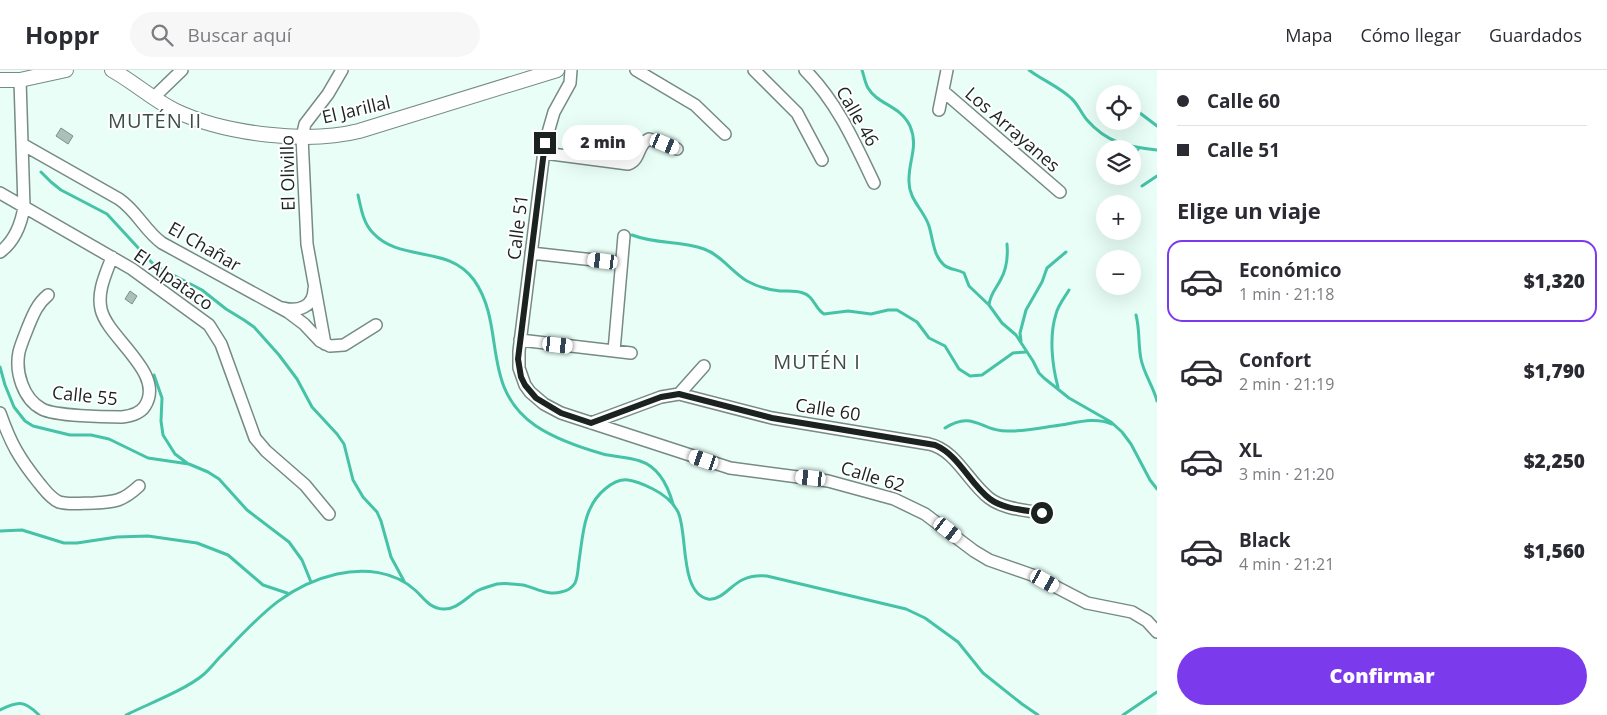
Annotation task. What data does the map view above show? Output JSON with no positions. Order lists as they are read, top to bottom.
{
  "streets": {
    "street": [
      "El Jarillal",
      "Calle 46",
      "Los Arrayanes",
      "El Olivillo",
      "Calle 51",
      "El Chañar",
      "El Alpataco",
      "Calle 55",
      "Calle 60",
      "Calle 62"
    ]
  },
  "crossings": [
    ["El Jarillal", "El Olivillo"],
    ["El Olivillo", "El Chañar"],
    ["Calle 51", "Calle 62"],
    ["El Alpataco", "Calle 55"],
    ["Calle 60", "Calle 62"]
  ],
  "districts": ["MUTÉN II", "MUTÉN I"],
  "page": {
    "header": "Hoppr",
    "search": "Buscar aquí",
    "nav": ["Mapa", "Cómo llegar", "Guardados"],
    "banner": ["Calle 60", "Calle 51"],
    "map_buttons": ["+", "−"],
    "bubble": "2 min",
    "heading": "Elige un viaje",
    "list": [
      {
        "name": "Económico",
        "note": "1 min · 21:18",
        "value": "$1,320"
      },
      {
        "name": "Confort",
        "note": "2 min · 21:19",
        "value": "$1,790"
      },
      {
        "name": "XL",
        "note": "3 min · 21:20",
        "value": "$2,250"
      },
      {
        "name": "Black",
        "note": "4 min · 21:21",
        "value": "$1,560"
      }
    ],
    "buttons": "Confirmar"
  }
}
